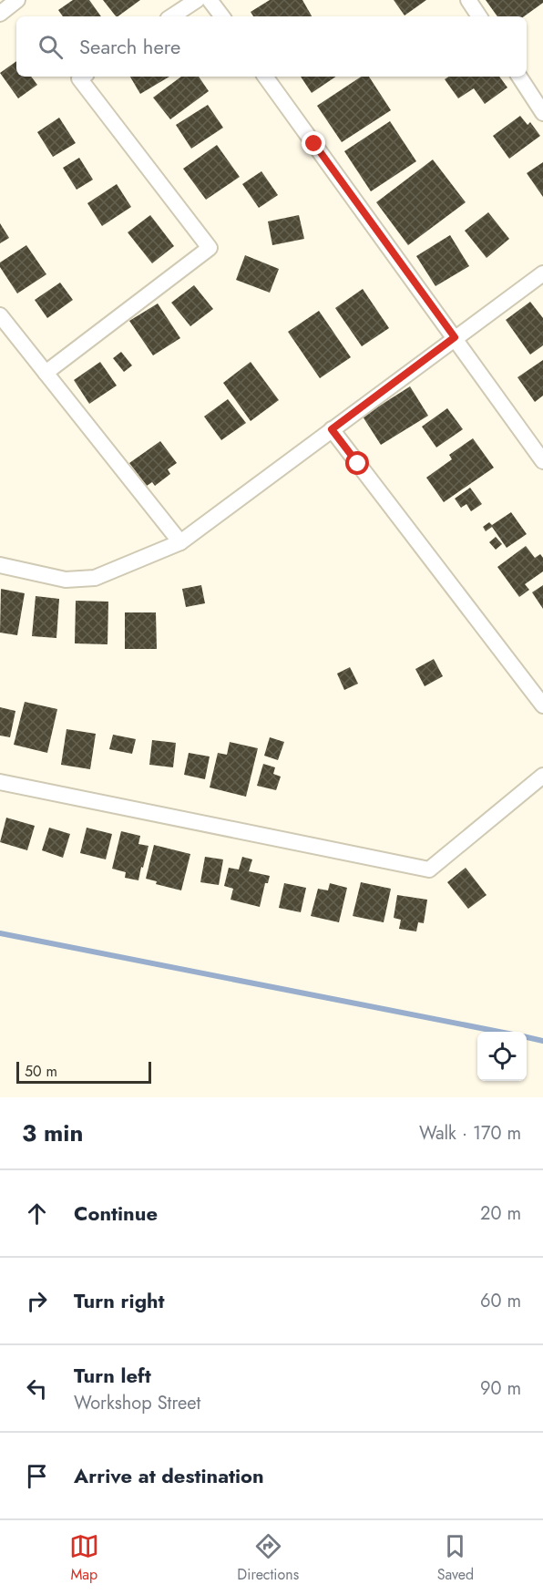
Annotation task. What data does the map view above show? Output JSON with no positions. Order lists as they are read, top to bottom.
{
  "scale_bar": "50 m",
  "page": {
    "search": "Search here",
    "scale": "50 m",
    "heading": ["3 min", "Walk · 170 m"],
    "list": [
      ["Continue", "20 m"],
      ["Turn right", "60 m"],
      ["Turn left", "Workshop Street", "90 m"],
      "Arrive at destination"
    ],
    "nav": ["Map", "Directions", "Saved"]
  }
}
